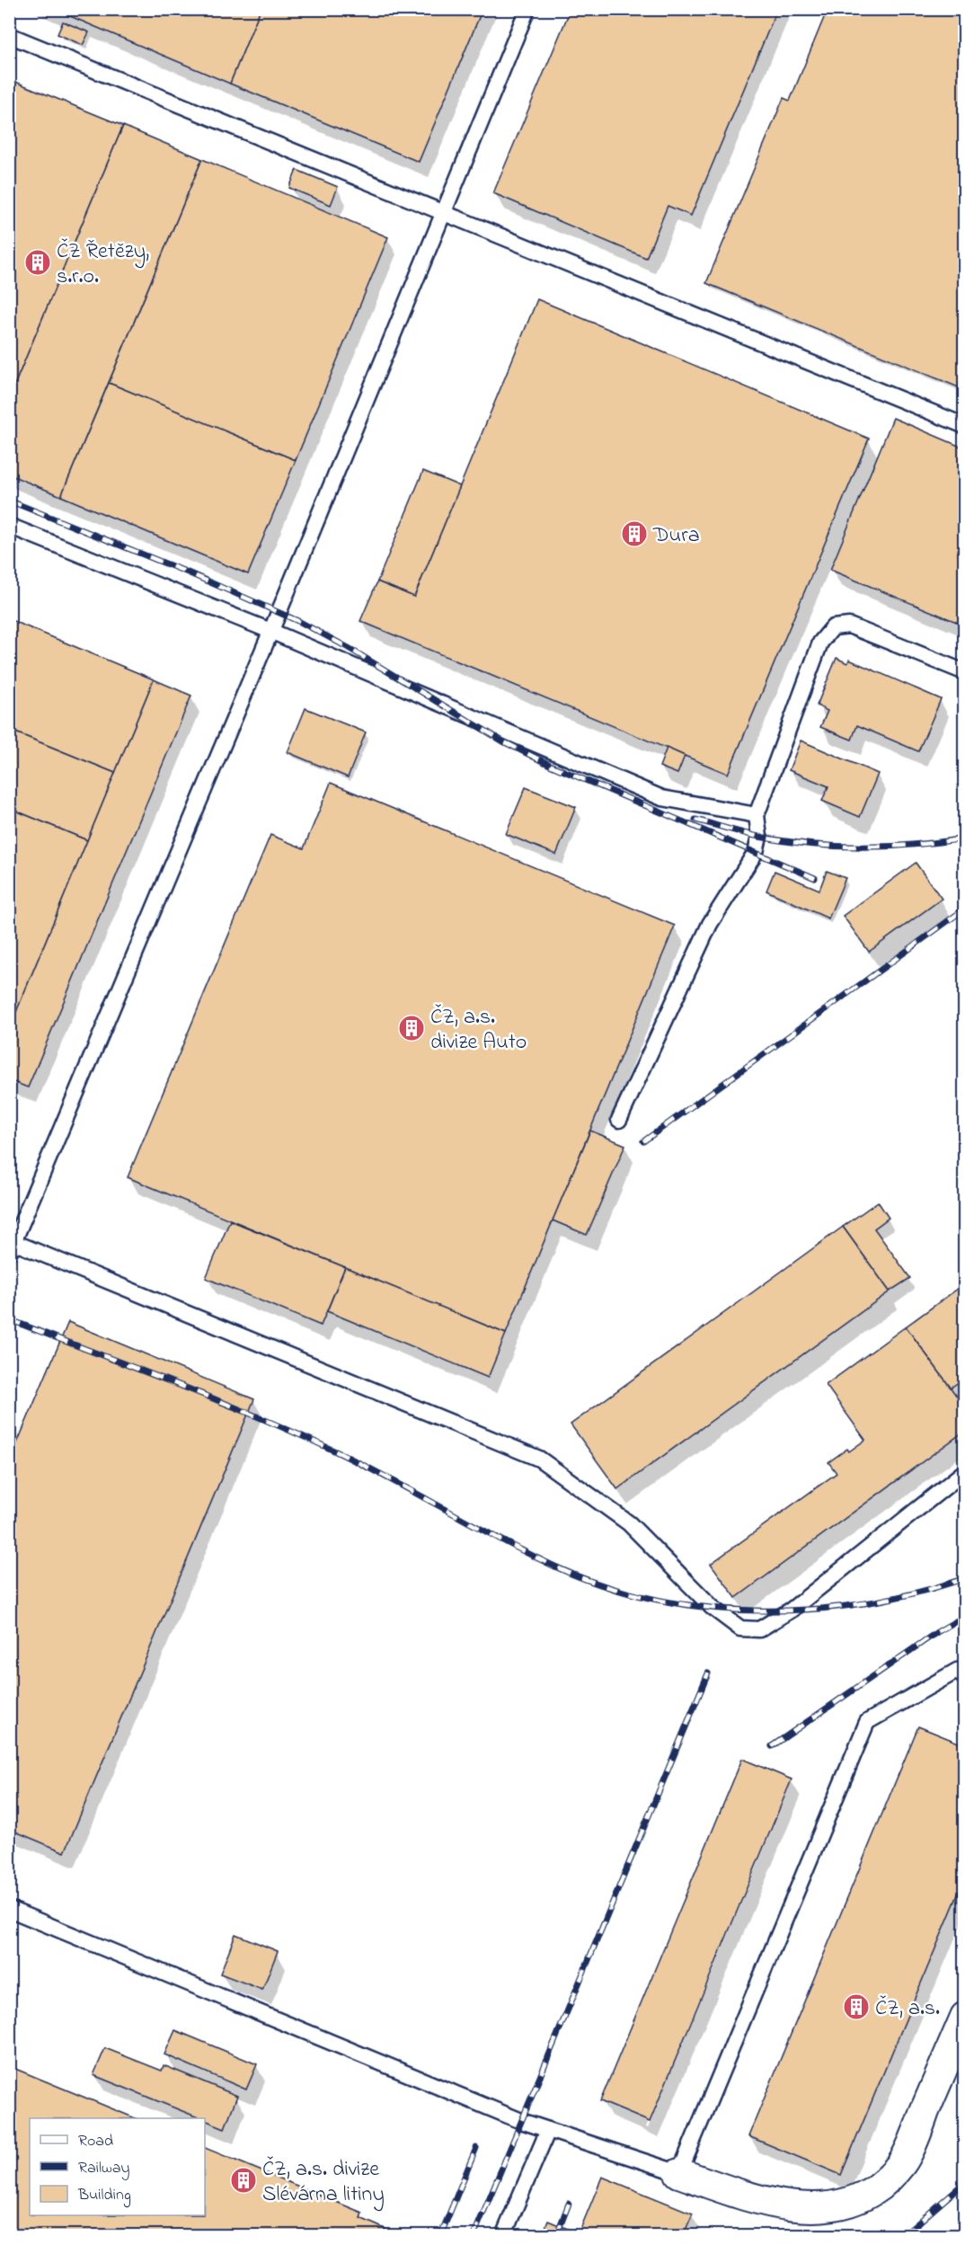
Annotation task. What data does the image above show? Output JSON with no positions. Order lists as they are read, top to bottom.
{
  "places": {
    "building": [
      "ČZ Řetězy, s.r.o.",
      "Dura",
      "ČZ, a.s. divize Auto",
      "ČZ, a.s.",
      "ČZ, a.s. divize Slévárna litiny"
    ]
  },
  "legend": ["Road", "Railway", "Building"]
}
